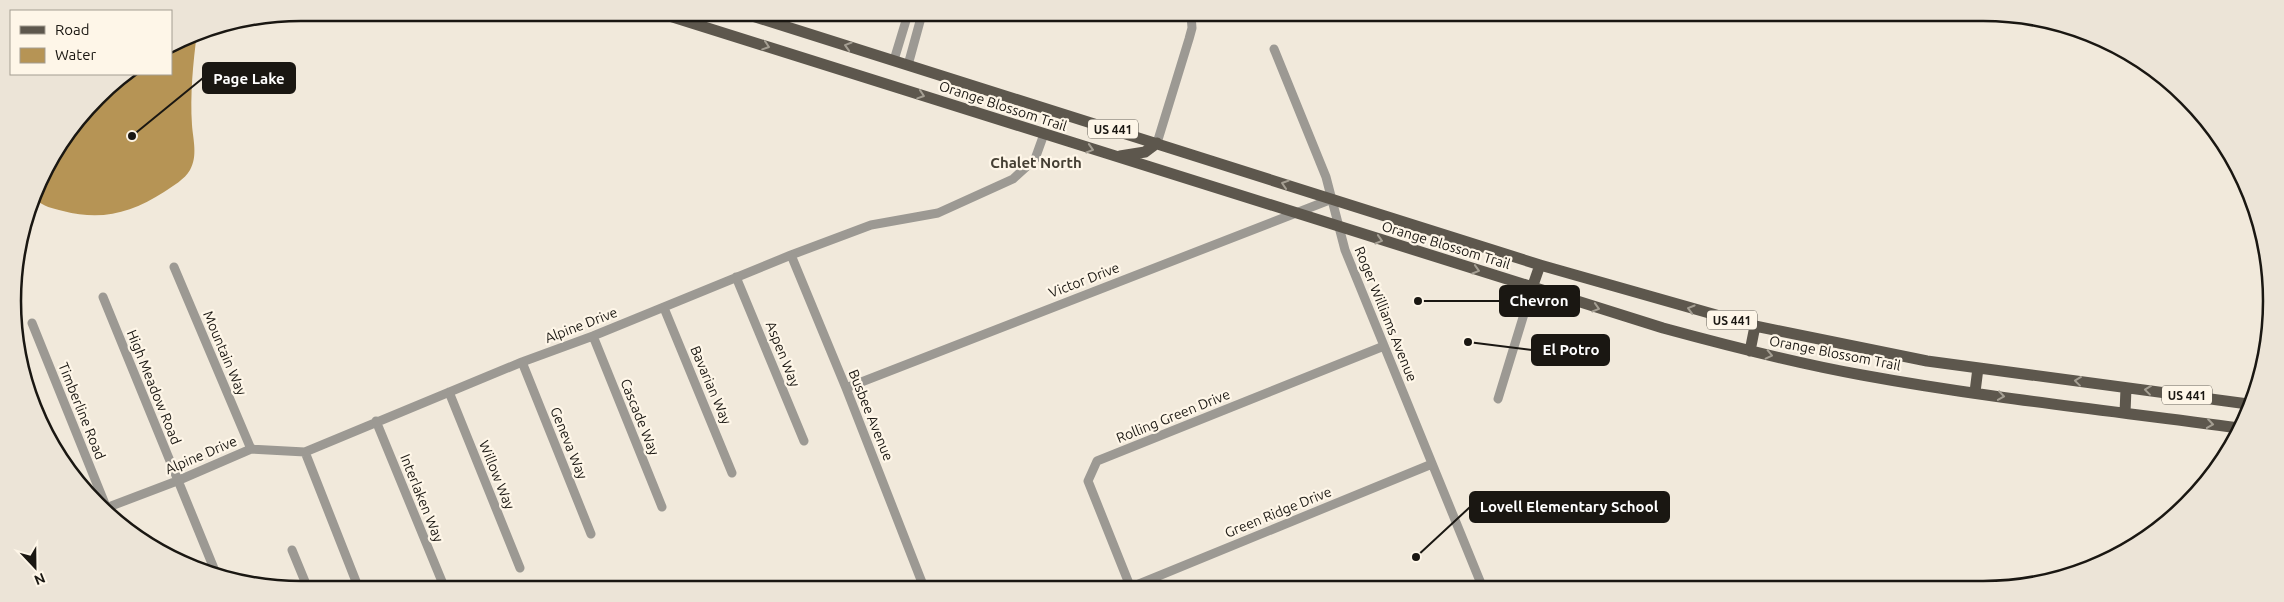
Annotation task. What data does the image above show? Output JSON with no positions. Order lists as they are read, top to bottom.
{
  "streets": {
    "main road": ["Orange Blossom Trail", "US 441"],
    "street": [
      "Victor Drive",
      "Roger Williams Avenue",
      "Alpine Drive",
      "Mountain Way",
      "Aspen Way",
      "Bavarian Way",
      "High Meadow Road",
      "Timberline Road",
      "Busbee Avenue",
      "Rolling Green Drive",
      "Cascade Way",
      "Geneva Way",
      "Willow Way",
      "Interlaken Way",
      "Green Ridge Drive"
    ]
  },
  "crossings": [
    ["Orange Blossom Trail", "Victor Drive"],
    ["Orange Blossom Trail", "Roger Williams Avenue"],
    ["Orange Blossom Trail", "Alpine Drive"],
    ["Victor Drive", "Roger Williams Avenue"],
    ["Victor Drive", "Busbee Avenue"],
    ["Roger Williams Avenue", "Rolling Green Drive"],
    ["Roger Williams Avenue", "Green Ridge Drive"],
    ["Alpine Drive", "Mountain Way"],
    ["Alpine Drive", "Aspen Way"],
    ["Alpine Drive", "Bavarian Way"],
    ["Alpine Drive", "High Meadow Road"],
    ["Alpine Drive", "Busbee Avenue"],
    ["Alpine Drive", "Cascade Way"],
    ["Alpine Drive", "Geneva Way"],
    ["Alpine Drive", "Willow Way"],
    ["Alpine Drive", "Interlaken Way"]
  ],
  "districts": ["Chalet North"],
  "places": [
    "Page Lake",
    "Chevron",
    "El Potro",
    "Lovell Elementary School"
  ],
  "legend": ["Road", "Water"],
  "north": "bottom"
}
